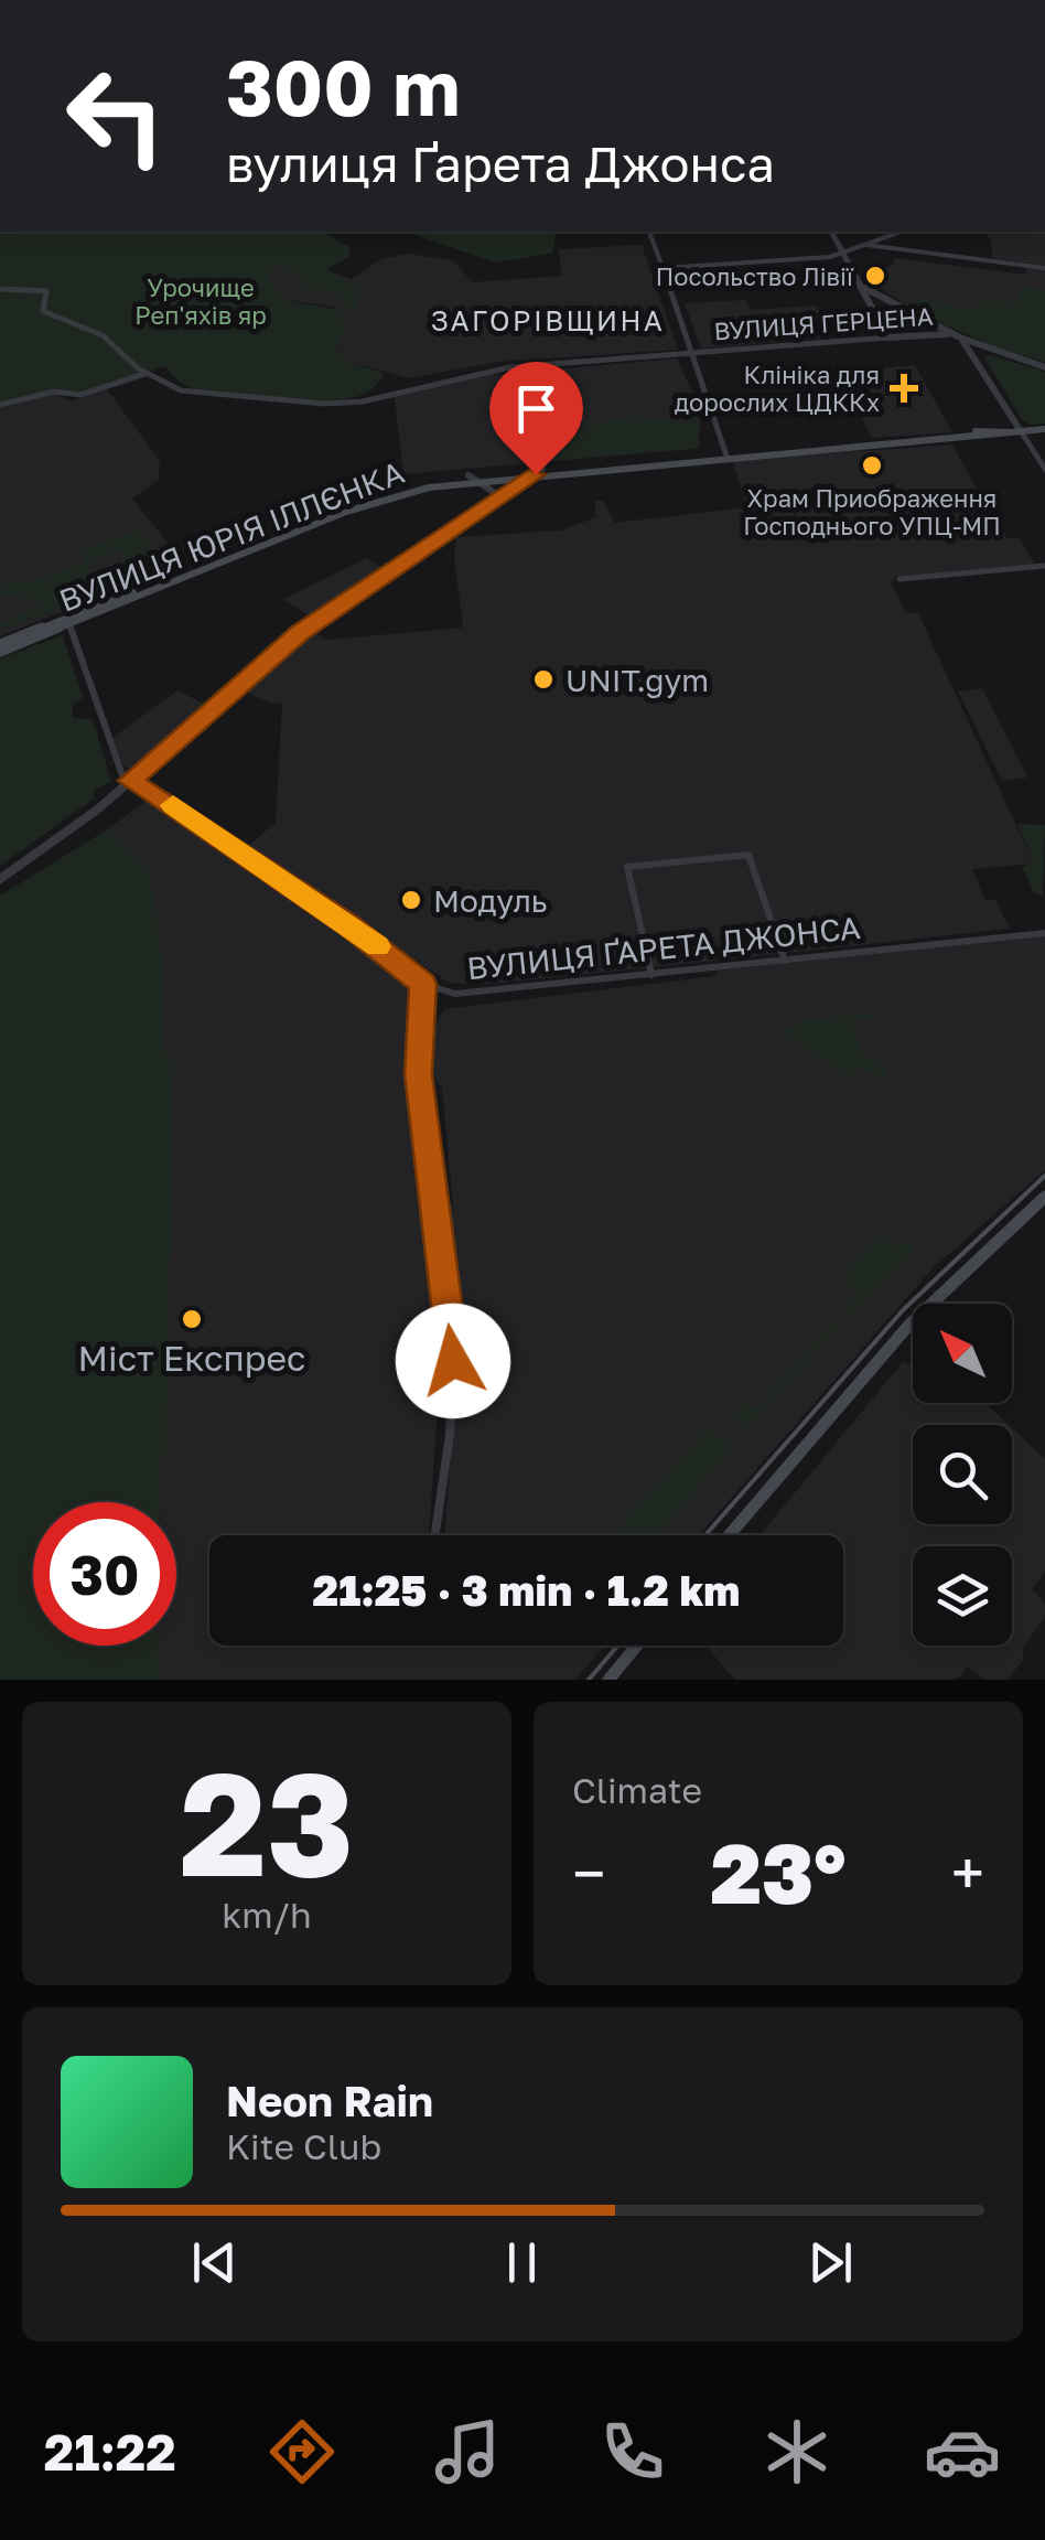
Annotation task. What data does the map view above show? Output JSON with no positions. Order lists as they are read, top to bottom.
{
  "streets": {
    "main road": ["ВУЛИЦЯ ЮРІЯ ІЛЛЄНКА"],
    "street": ["ВУЛИЦЯ ГЕРЦЕНА", "ВУЛИЦЯ ҐАРЕТА ДЖОНСА"]
  },
  "districts": ["ЗАГОРІВЩИНА"],
  "parks": ["Урочище Реп'яхів яр"],
  "places": {
    "other": [
      "Посольство Лівії",
      "Храм Приображення Господнього УПЦ-МП",
      "UNIT.gym",
      "Модуль",
      "Міст Експрес"
    ],
    "health": ["Клініка для дорослих ЦДККх"]
  },
  "north": "top left",
  "page": {
    "turn": ["300 m", "вулиця Ґарета Джонса"],
    "limit": "30",
    "trip": "21:25 · 3 min · 1.2 km",
    "tile": [
      ["23", "km/h"],
      "Climate"
    ],
    "heat": ["−", "23°", "+"],
    "song": ["Neon Rain", "Kite Club"],
    "tabs": "21:22"
  }
}
